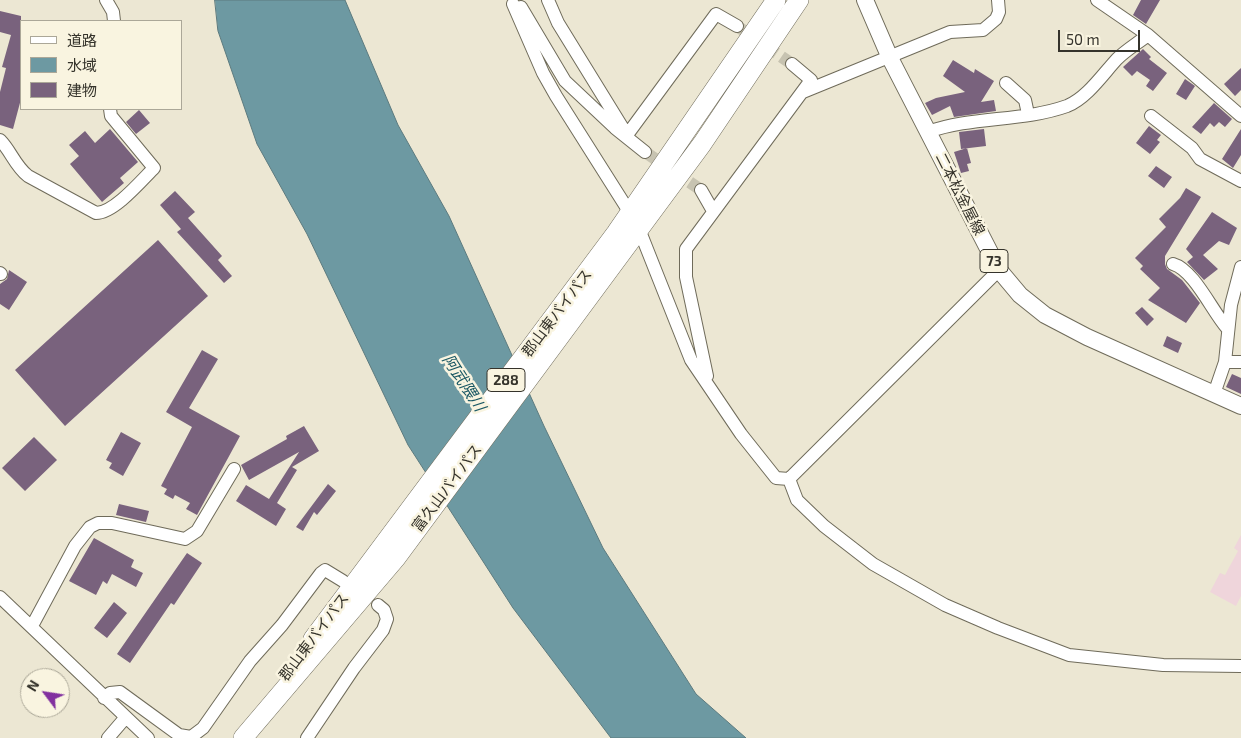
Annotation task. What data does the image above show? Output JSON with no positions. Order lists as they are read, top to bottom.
{
  "streets": {
    "highway": ["郡山東バイパス", "288", "富久山バイパス"],
    "main road": ["二本松金屋線", "73"]
  },
  "crossings": [
    ["288", "富久山バイパス"]
  ],
  "water": ["阿武隈川"],
  "legend": ["道路", "水域", "建物"],
  "scale_bar": "50 m",
  "north": "top left"
}
